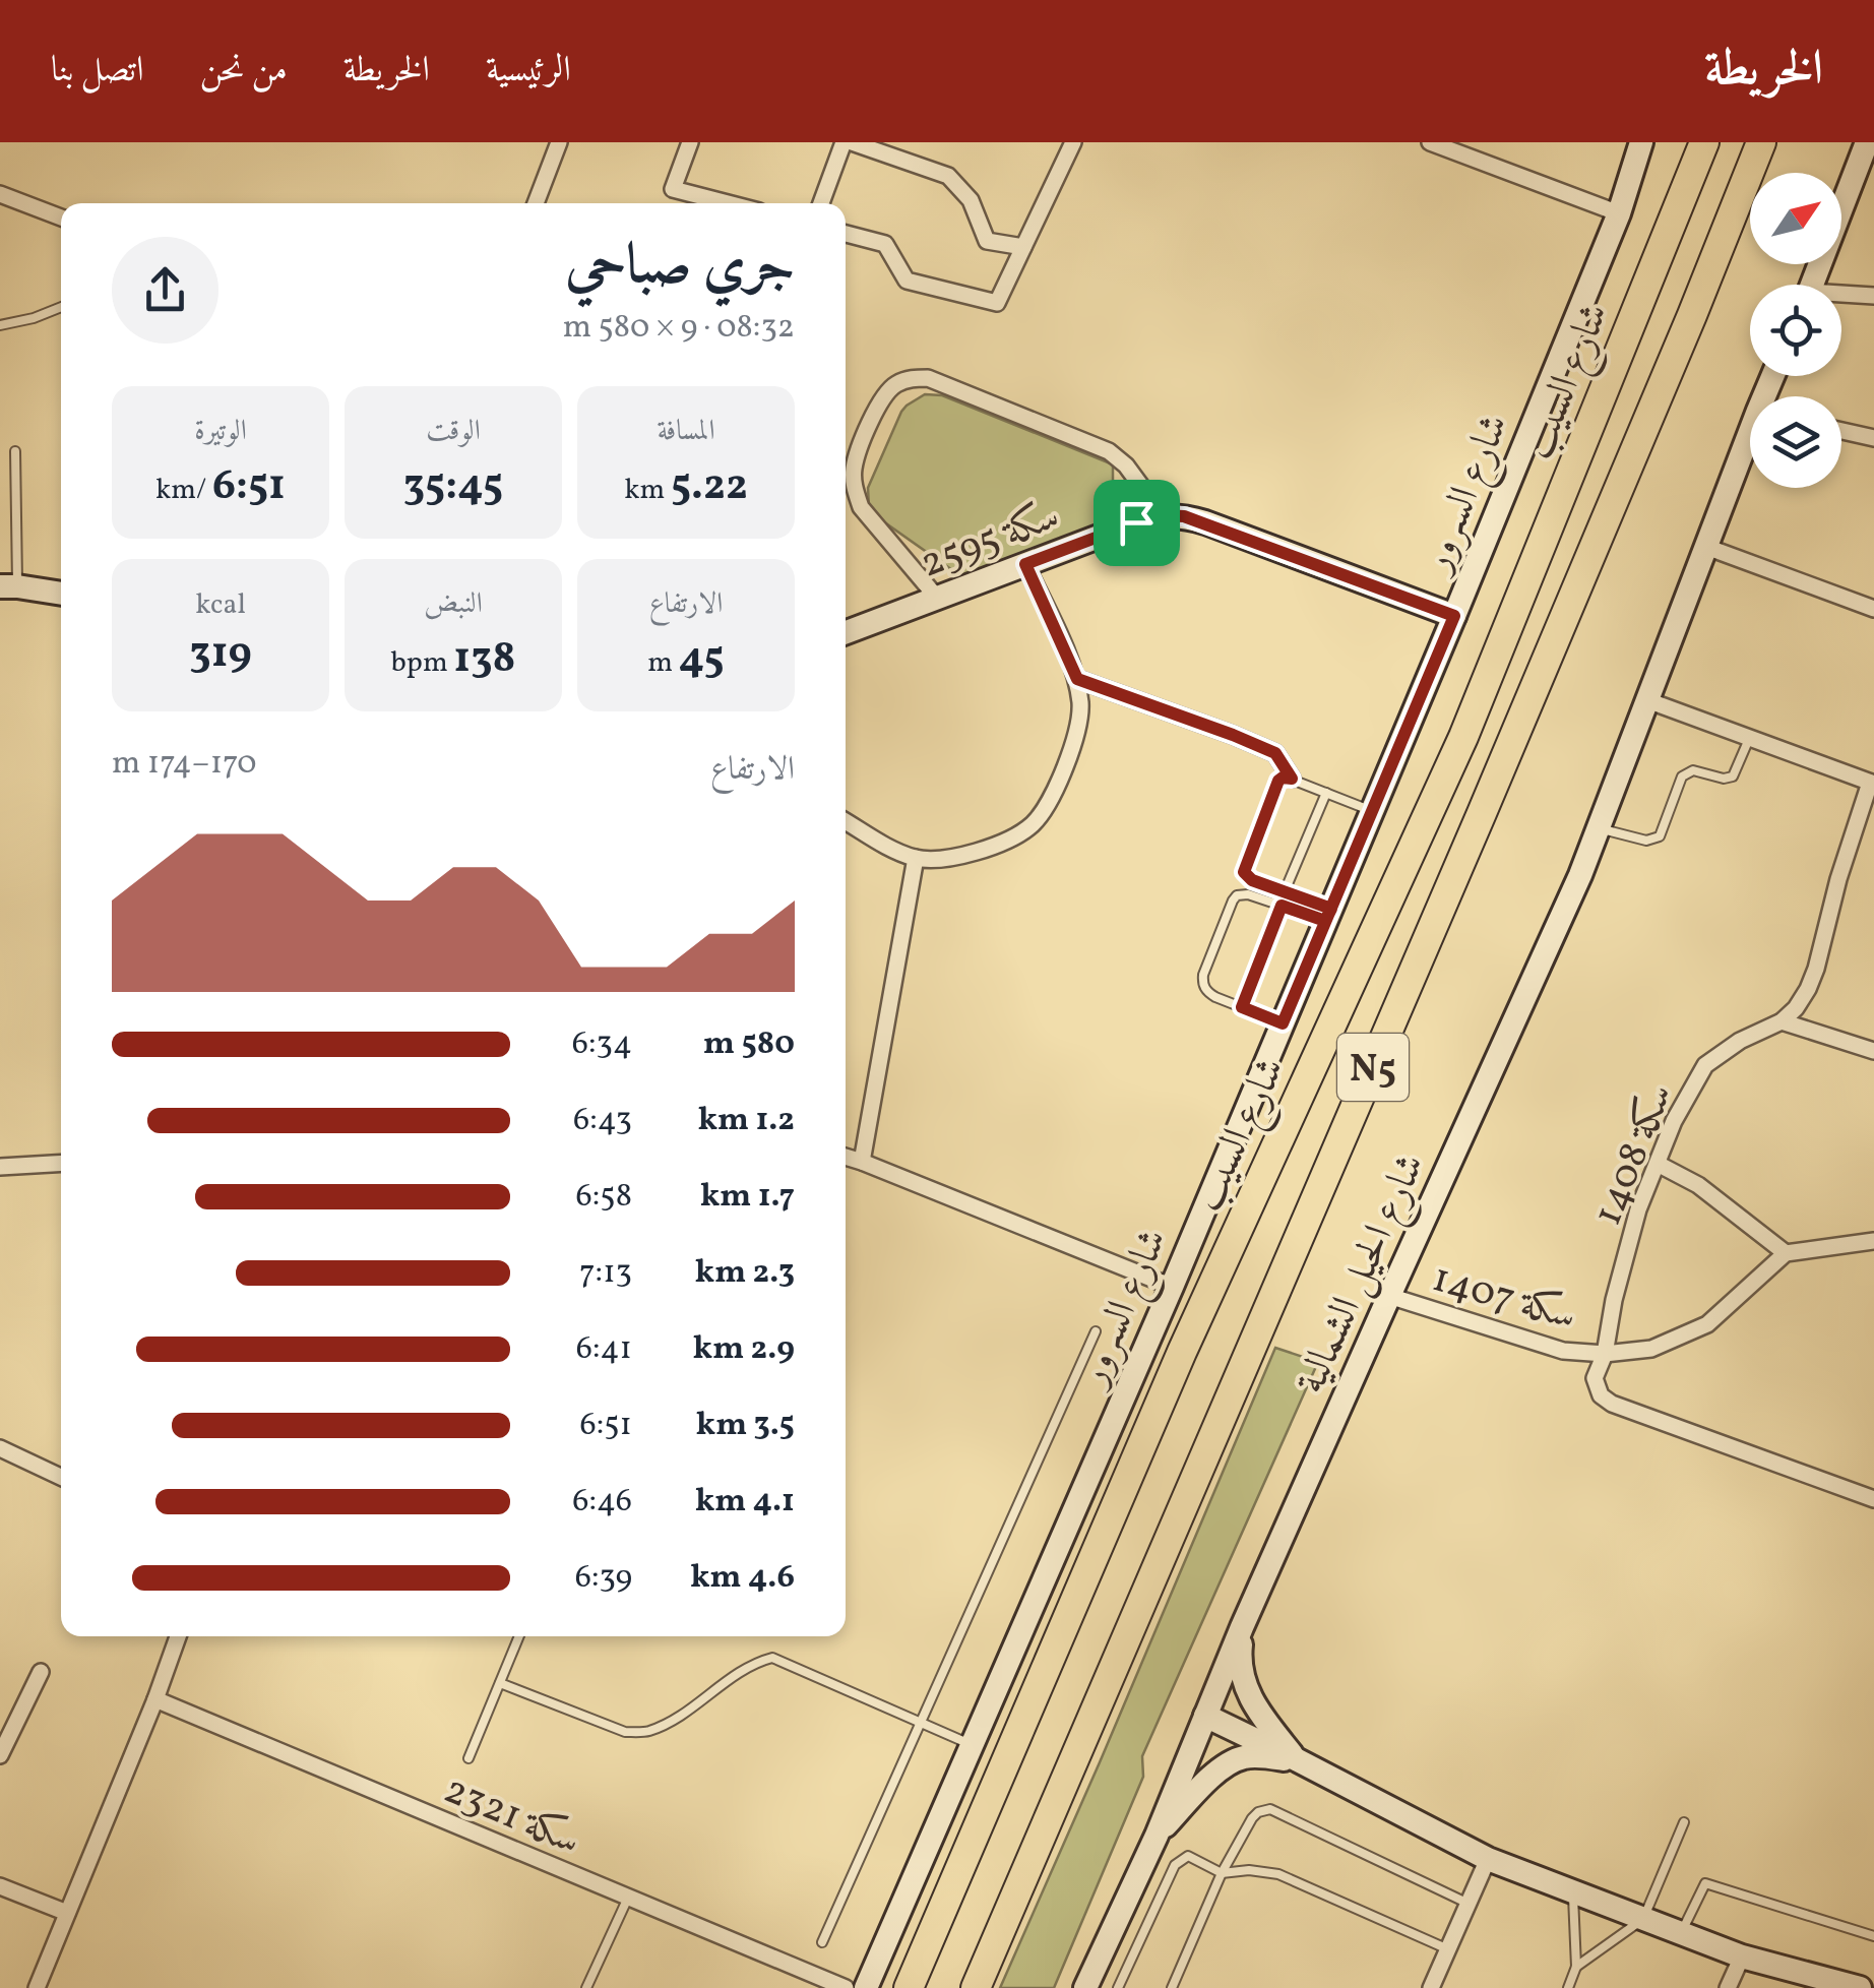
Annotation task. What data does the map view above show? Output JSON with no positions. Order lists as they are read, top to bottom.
{
  "streets": {
    "highway": ["شارع السيب", "N5"],
    "street": [
      "شارع السرور",
      "سكة 2595",
      "سكة 1408",
      "شارع الحيل الشمالية",
      "سكة 1407",
      "سكة 2321"
    ]
  },
  "crossings": [
    ["شارع السرور", "سكة 2595"],
    ["سكة 1408", "سكة 1407"],
    ["شارع الحيل الشمالية", "سكة 1407"]
  ],
  "north": "top right",
  "page": {
    "header": "الخريطة",
    "nav": [
      "الرئيسية",
      "الخريطة",
      "من نحن",
      "اتصل بنا"
    ],
    "heading": ["جري صباحي", "08:32 · 9 × 580 m"],
    "stats": [
      ["المسافة", "5.22 km"],
      ["الوقت", "35:45"],
      ["الوتيرة", "6:51 /km"],
      ["الارتفاع", "45 m"],
      ["النبض", "138 bpm"],
      ["kcal", "319"]
    ],
    "chart": ["الارتفاع", "170–174 m"],
    "list": [
      {
        "name": "580 m",
        "note": "6:34"
      },
      {
        "name": "1.2 km",
        "note": "6:43"
      },
      {
        "name": "1.7 km",
        "note": "6:58"
      },
      {
        "name": "2.3 km",
        "note": "7:13"
      },
      {
        "name": "2.9 km",
        "note": "6:41"
      },
      {
        "name": "3.5 km",
        "note": "6:51"
      },
      {
        "name": "4.1 km",
        "note": "6:46"
      },
      {
        "name": "4.6 km",
        "note": "6:39"
      }
    ]
  }
}
